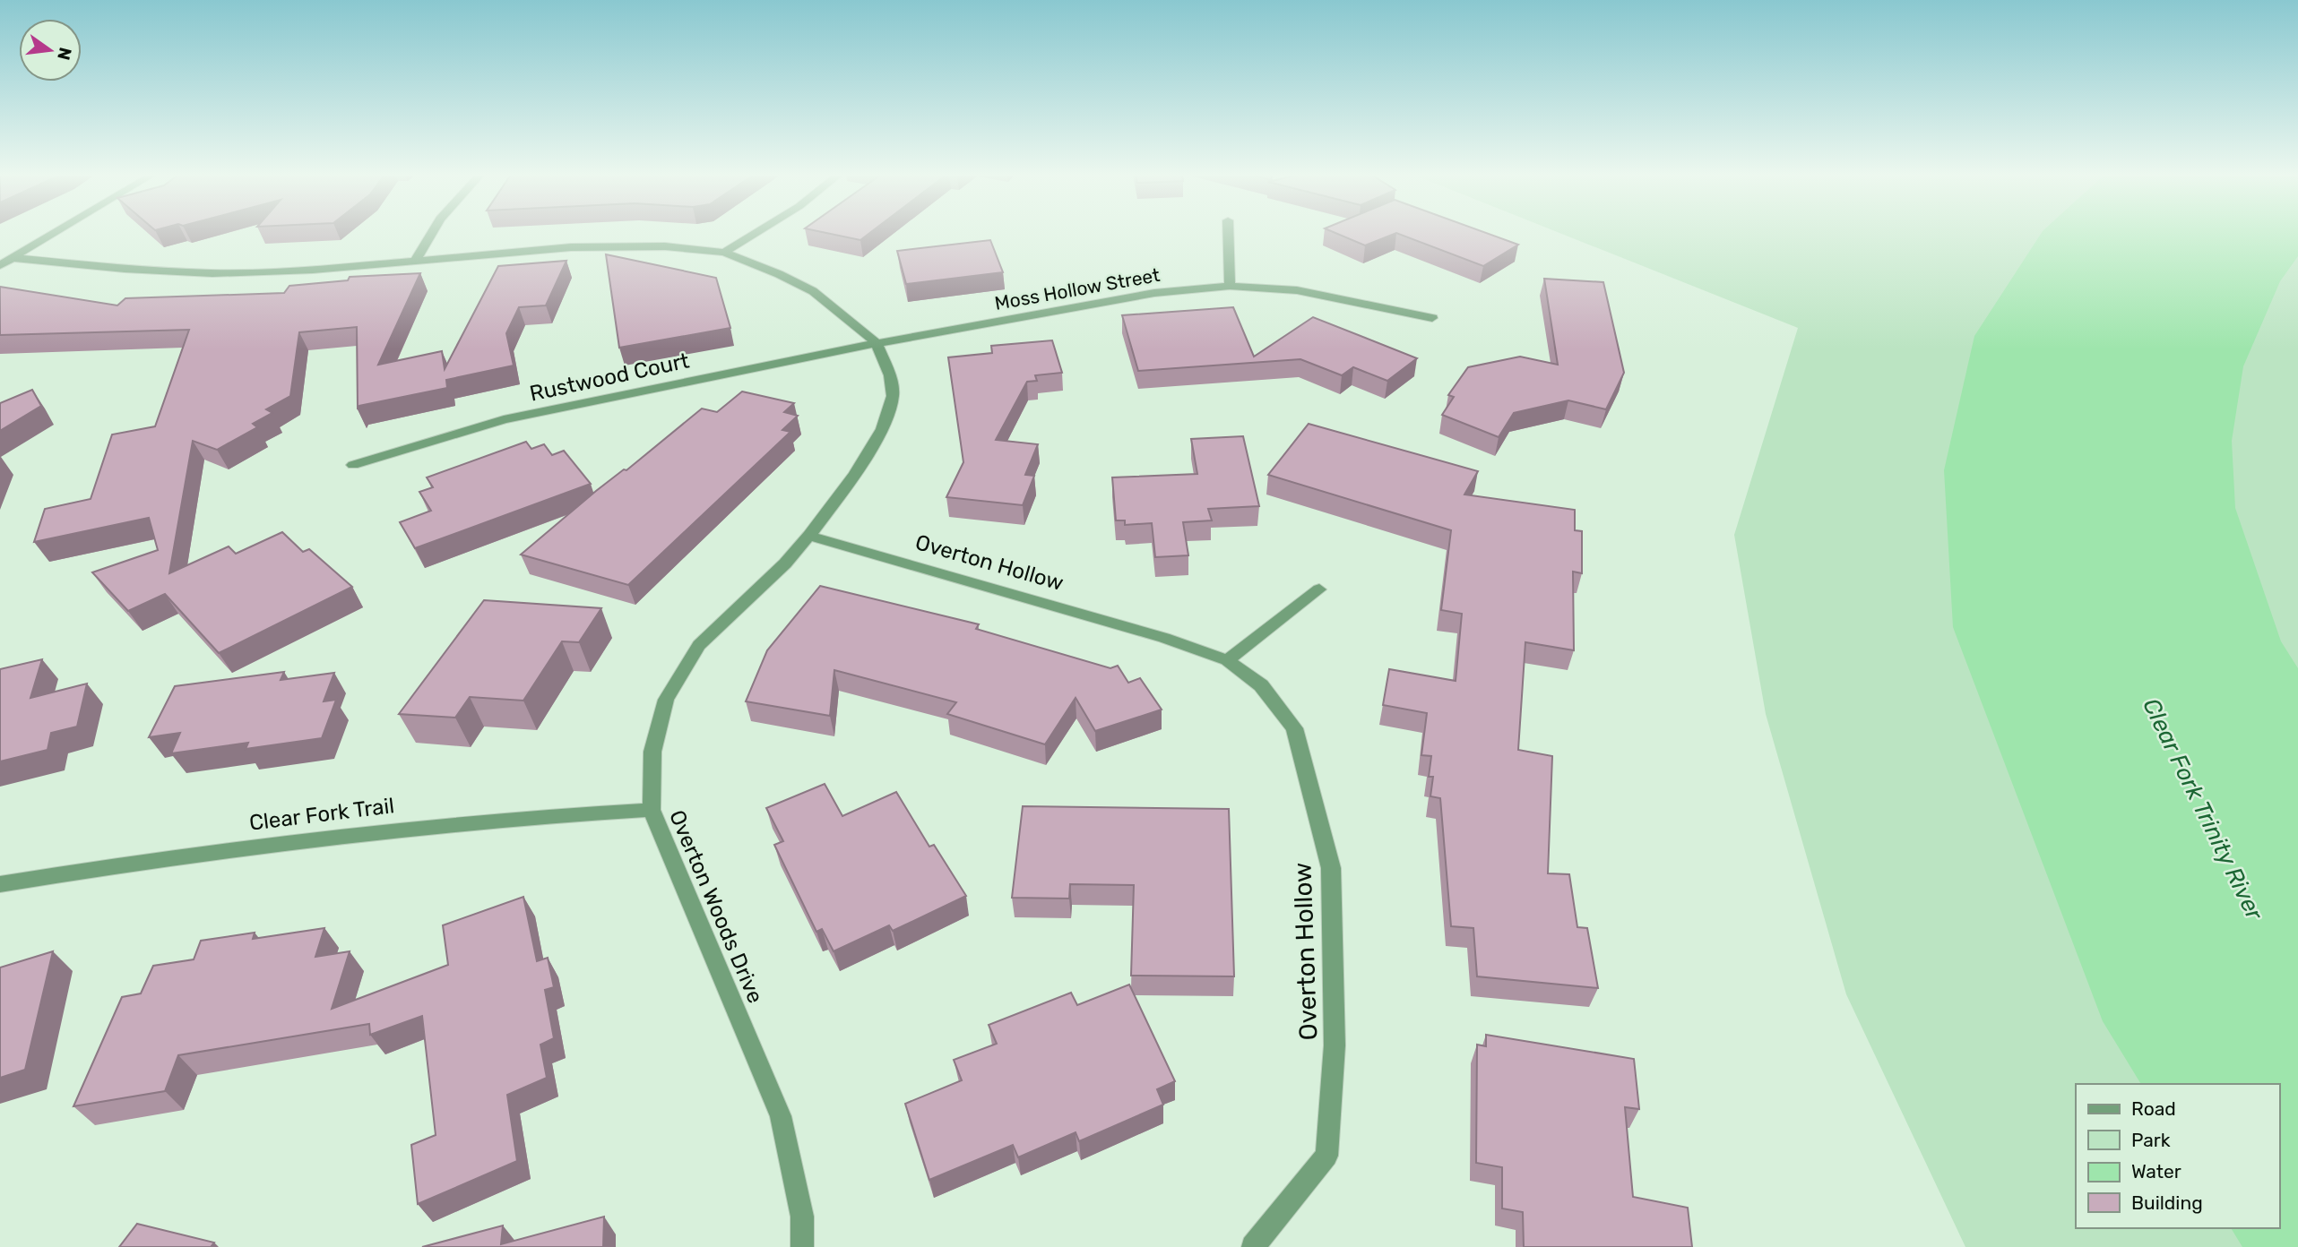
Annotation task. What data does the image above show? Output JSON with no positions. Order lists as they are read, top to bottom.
{
  "streets": {
    "street": [
      "Moss Hollow Street",
      "Rustwood Court",
      "Overton Hollow",
      "Clear Fork Trail",
      "Overton Woods Drive"
    ]
  },
  "crossings": [
    ["Moss Hollow Street", "Rustwood Court"],
    ["Moss Hollow Street", "Overton Woods Drive"],
    ["Rustwood Court", "Overton Woods Drive"],
    ["Overton Hollow", "Overton Woods Drive"],
    ["Clear Fork Trail", "Overton Woods Drive"]
  ],
  "water": ["Clear Fork Trinity River"],
  "legend": [
    "Road",
    "Park",
    "Water",
    "Building"
  ],
  "north": "right"
}
